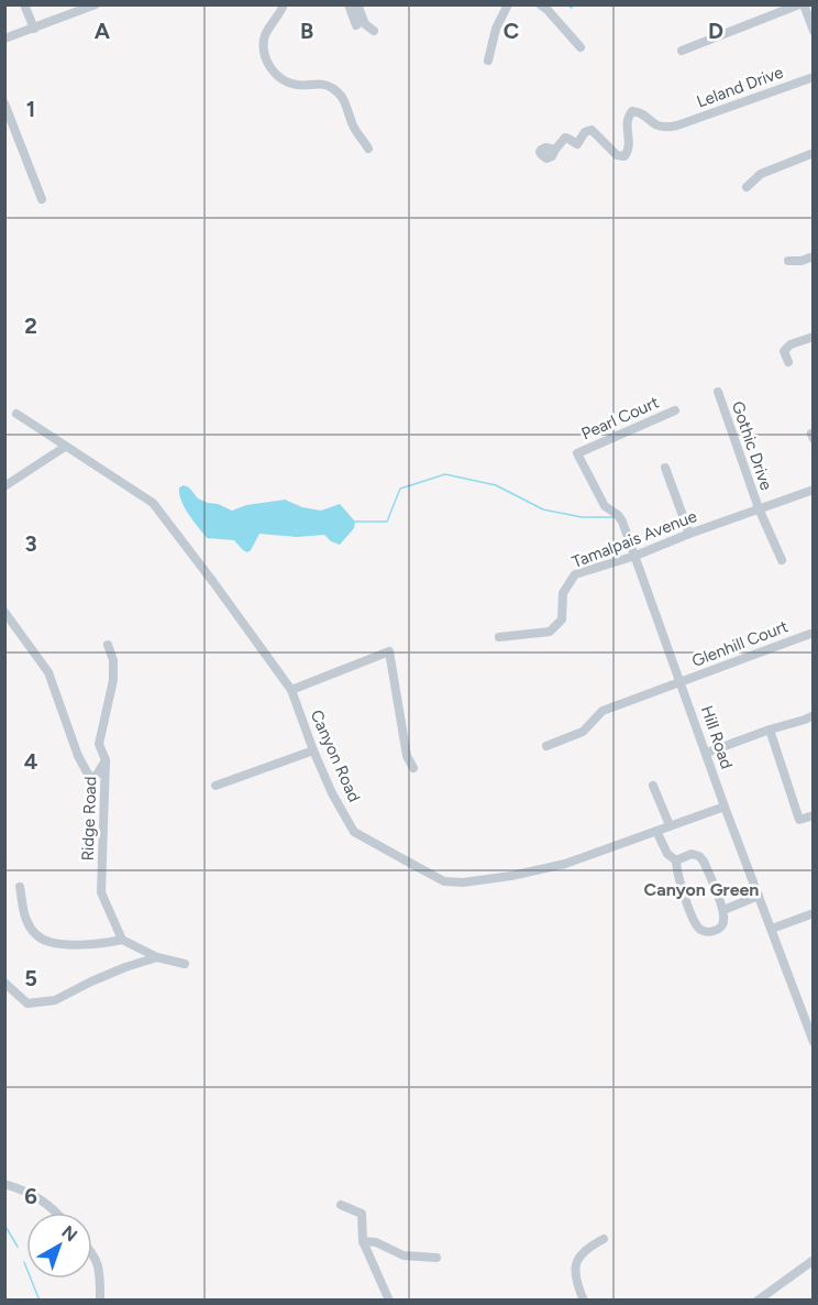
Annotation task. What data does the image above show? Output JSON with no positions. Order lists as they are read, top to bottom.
{
  "streets": {
    "street": [
      "Leland Drive",
      "Pearl Court",
      "Gothic Drive",
      "Tamalpais Avenue",
      "Glenhill Court",
      "Hill Road",
      "Canyon Road",
      "Ridge Road"
    ]
  },
  "crossings": [
    ["Pearl Court", "Hill Road"],
    ["Gothic Drive", "Tamalpais Avenue"],
    ["Tamalpais Avenue", "Hill Road"],
    ["Glenhill Court", "Hill Road"],
    ["Hill Road", "Canyon Road"]
  ],
  "districts": ["Canyon Green"],
  "north": "top right",
  "grid": {
    "columns": [
      "A",
      "B",
      "C",
      "D"
    ],
    "rows": [
      "1",
      "2",
      "3",
      "4",
      "5",
      "6"
    ]
  }
}
